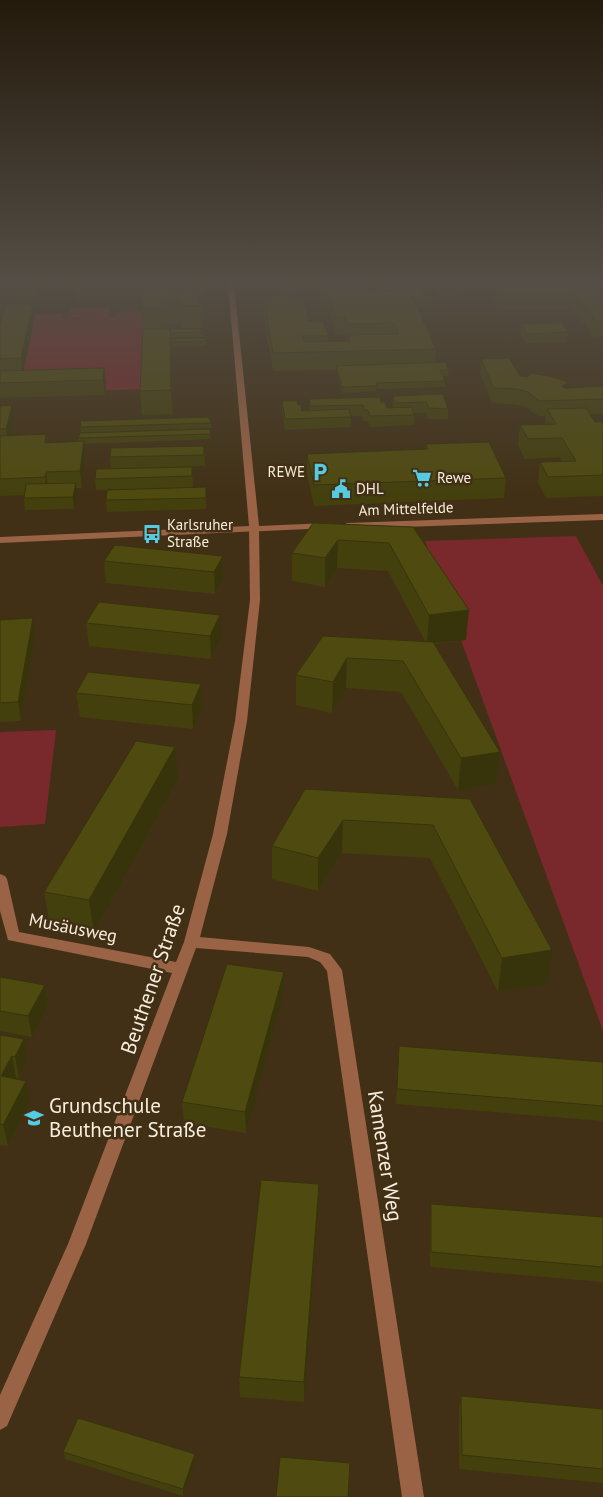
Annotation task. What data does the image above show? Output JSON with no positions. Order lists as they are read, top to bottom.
{
  "streets": {
    "street": [
      "Am Mittelfelde",
      "Musäusweg",
      "Beuthener Straße",
      "Kamenzer Weg"
    ]
  },
  "crossings": [
    ["Am Mittelfelde", "Beuthener Straße"],
    ["Musäusweg", "Beuthener Straße"],
    ["Beuthener Straße", "Kamenzer Weg"]
  ],
  "places": {
    "parking": ["REWE"],
    "supermarket": ["Rewe"],
    "public building": ["DHL"],
    "bus stop": ["Karlsruher Straße"],
    "school or university": ["Grundschule Beuthener Straße"]
  }
}
